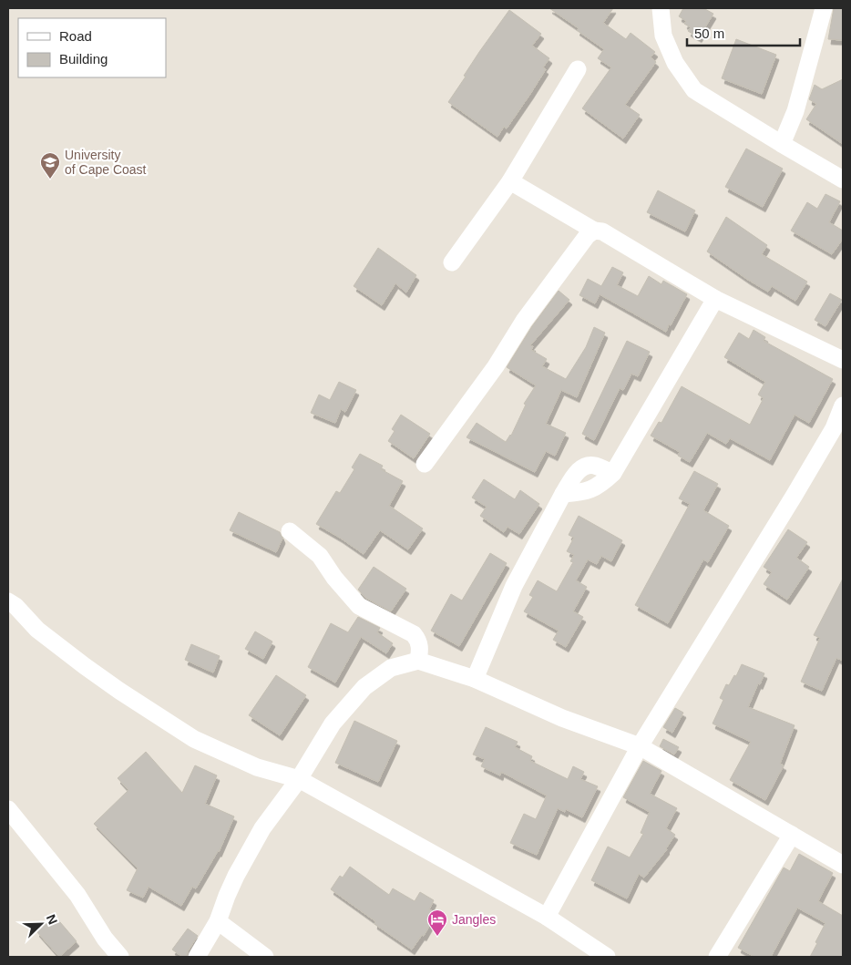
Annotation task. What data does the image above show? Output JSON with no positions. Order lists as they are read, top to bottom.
{
  "places": {
    "school or university": ["University of Cape Coast"],
    "hotel": ["Jangles"]
  },
  "legend": ["Road", "Building"],
  "scale_bar": "50 m",
  "north": "top right"
}
